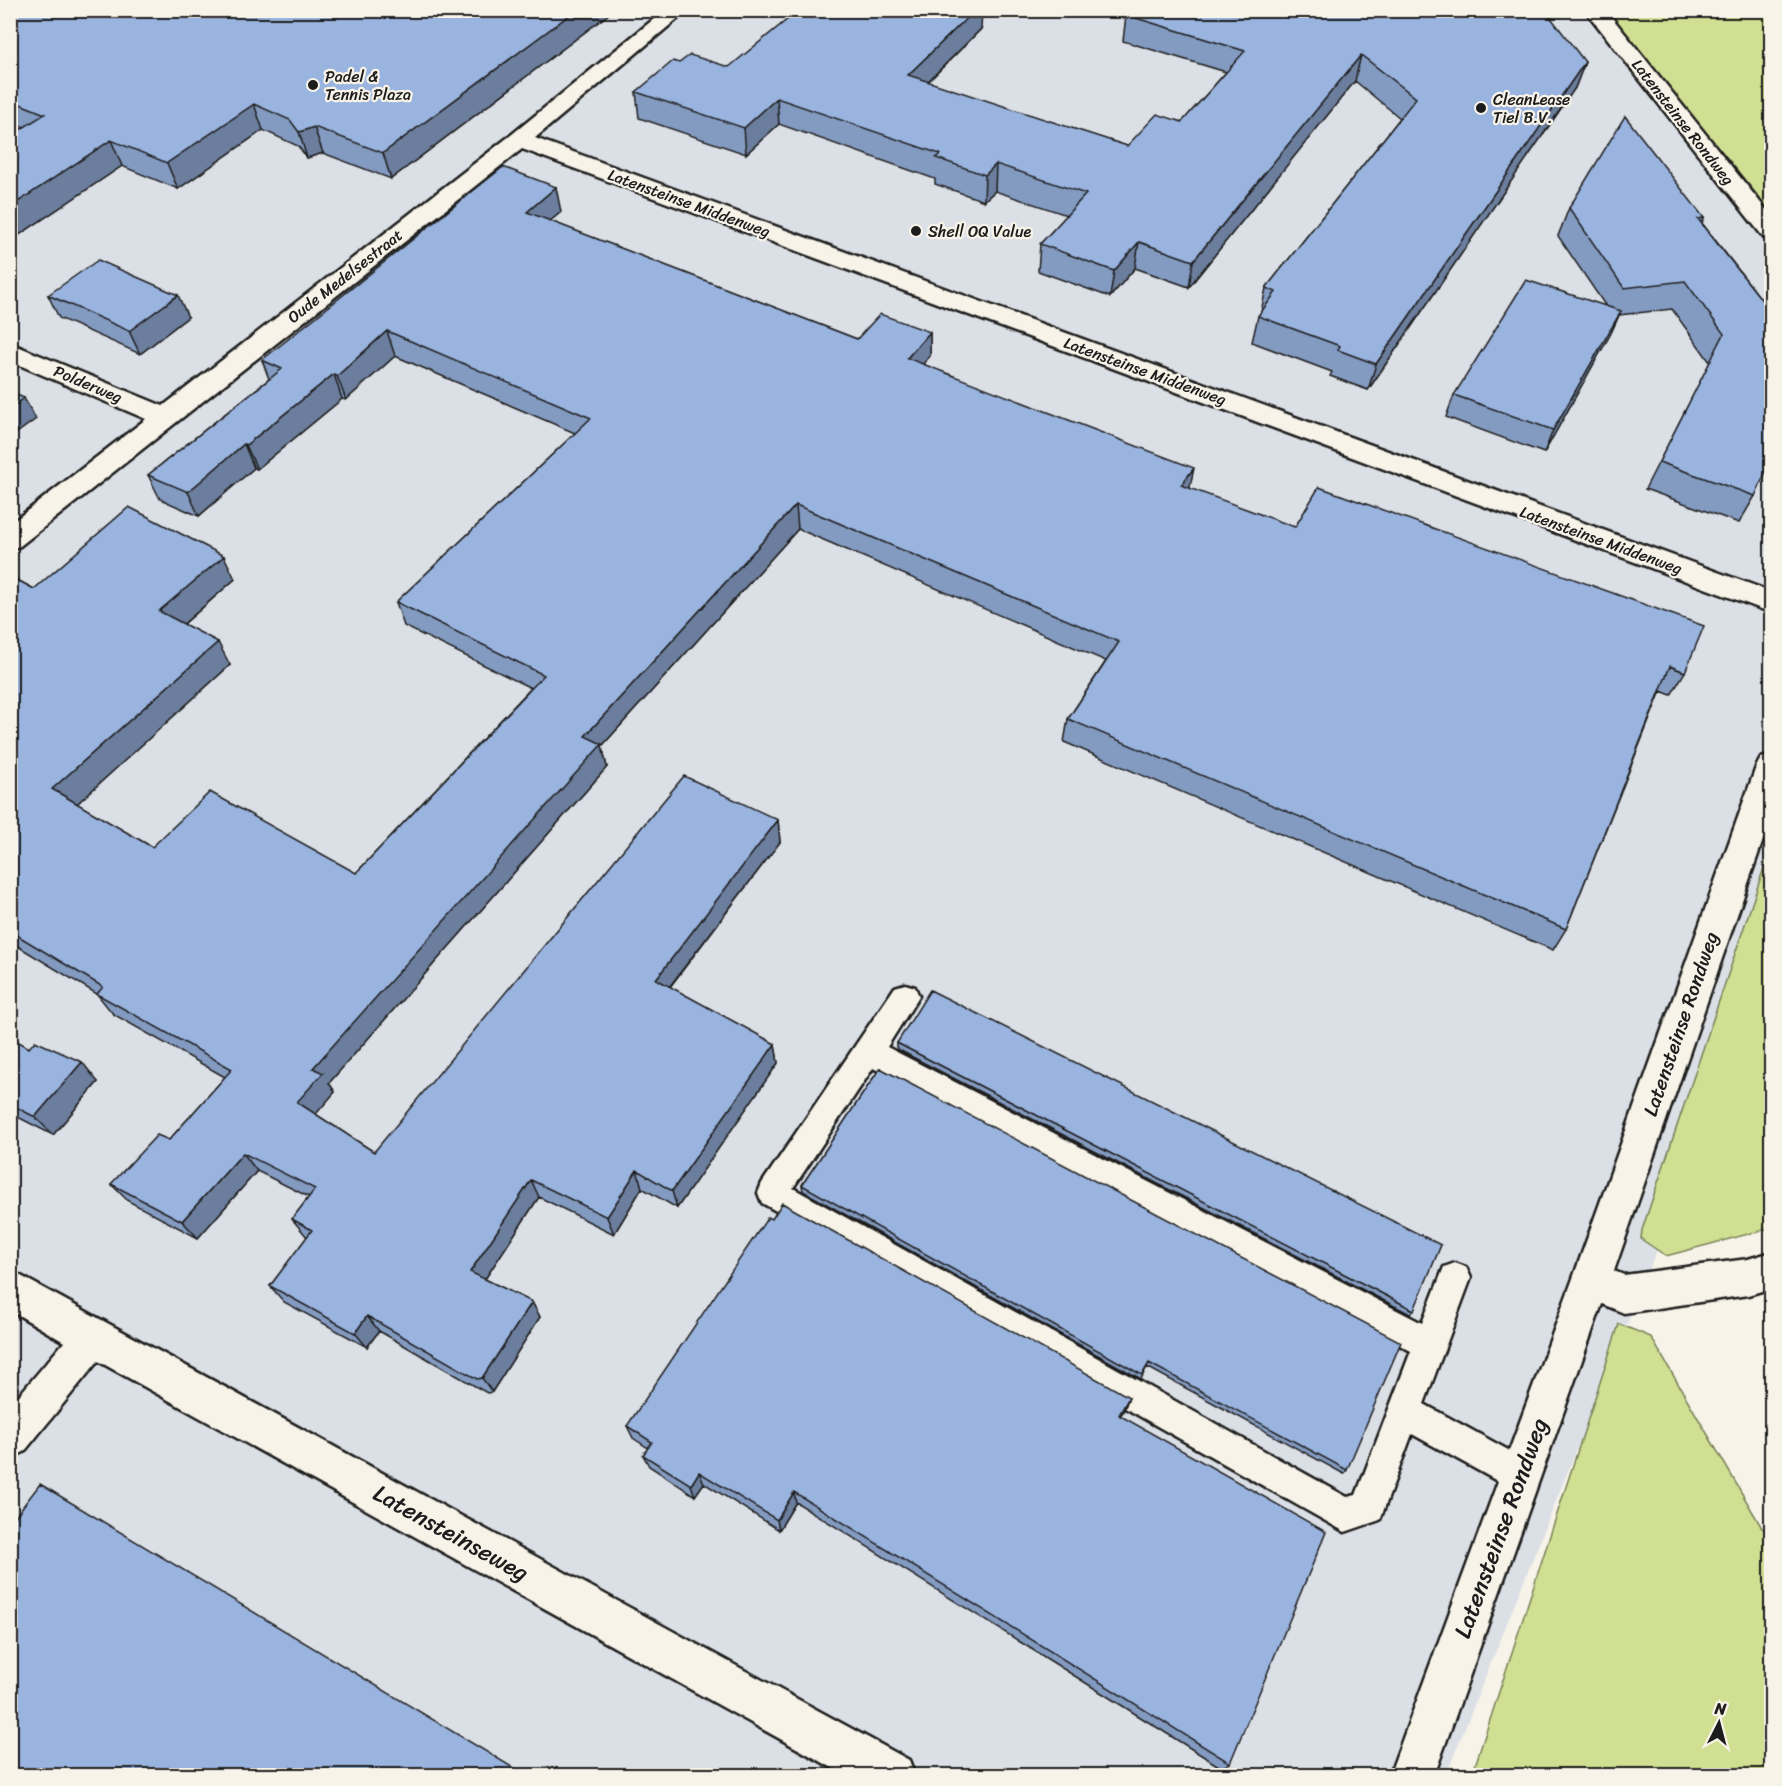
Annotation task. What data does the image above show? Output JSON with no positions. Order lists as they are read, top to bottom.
{
  "streets": {
    "street": [
      "Latensteinse Rondweg",
      "Latensteinse Middenweg",
      "Oude Medelsestraat",
      "Polderweg",
      "Latensteinseweg"
    ]
  },
  "crossings": [
    ["Latensteinse Middenweg", "Oude Medelsestraat"],
    ["Oude Medelsestraat", "Polderweg"]
  ],
  "places": ["Padel & Tennis Plaza", "CleanLease Tiel B.V.", "Shell OQ Value"],
  "north": "top"
}
